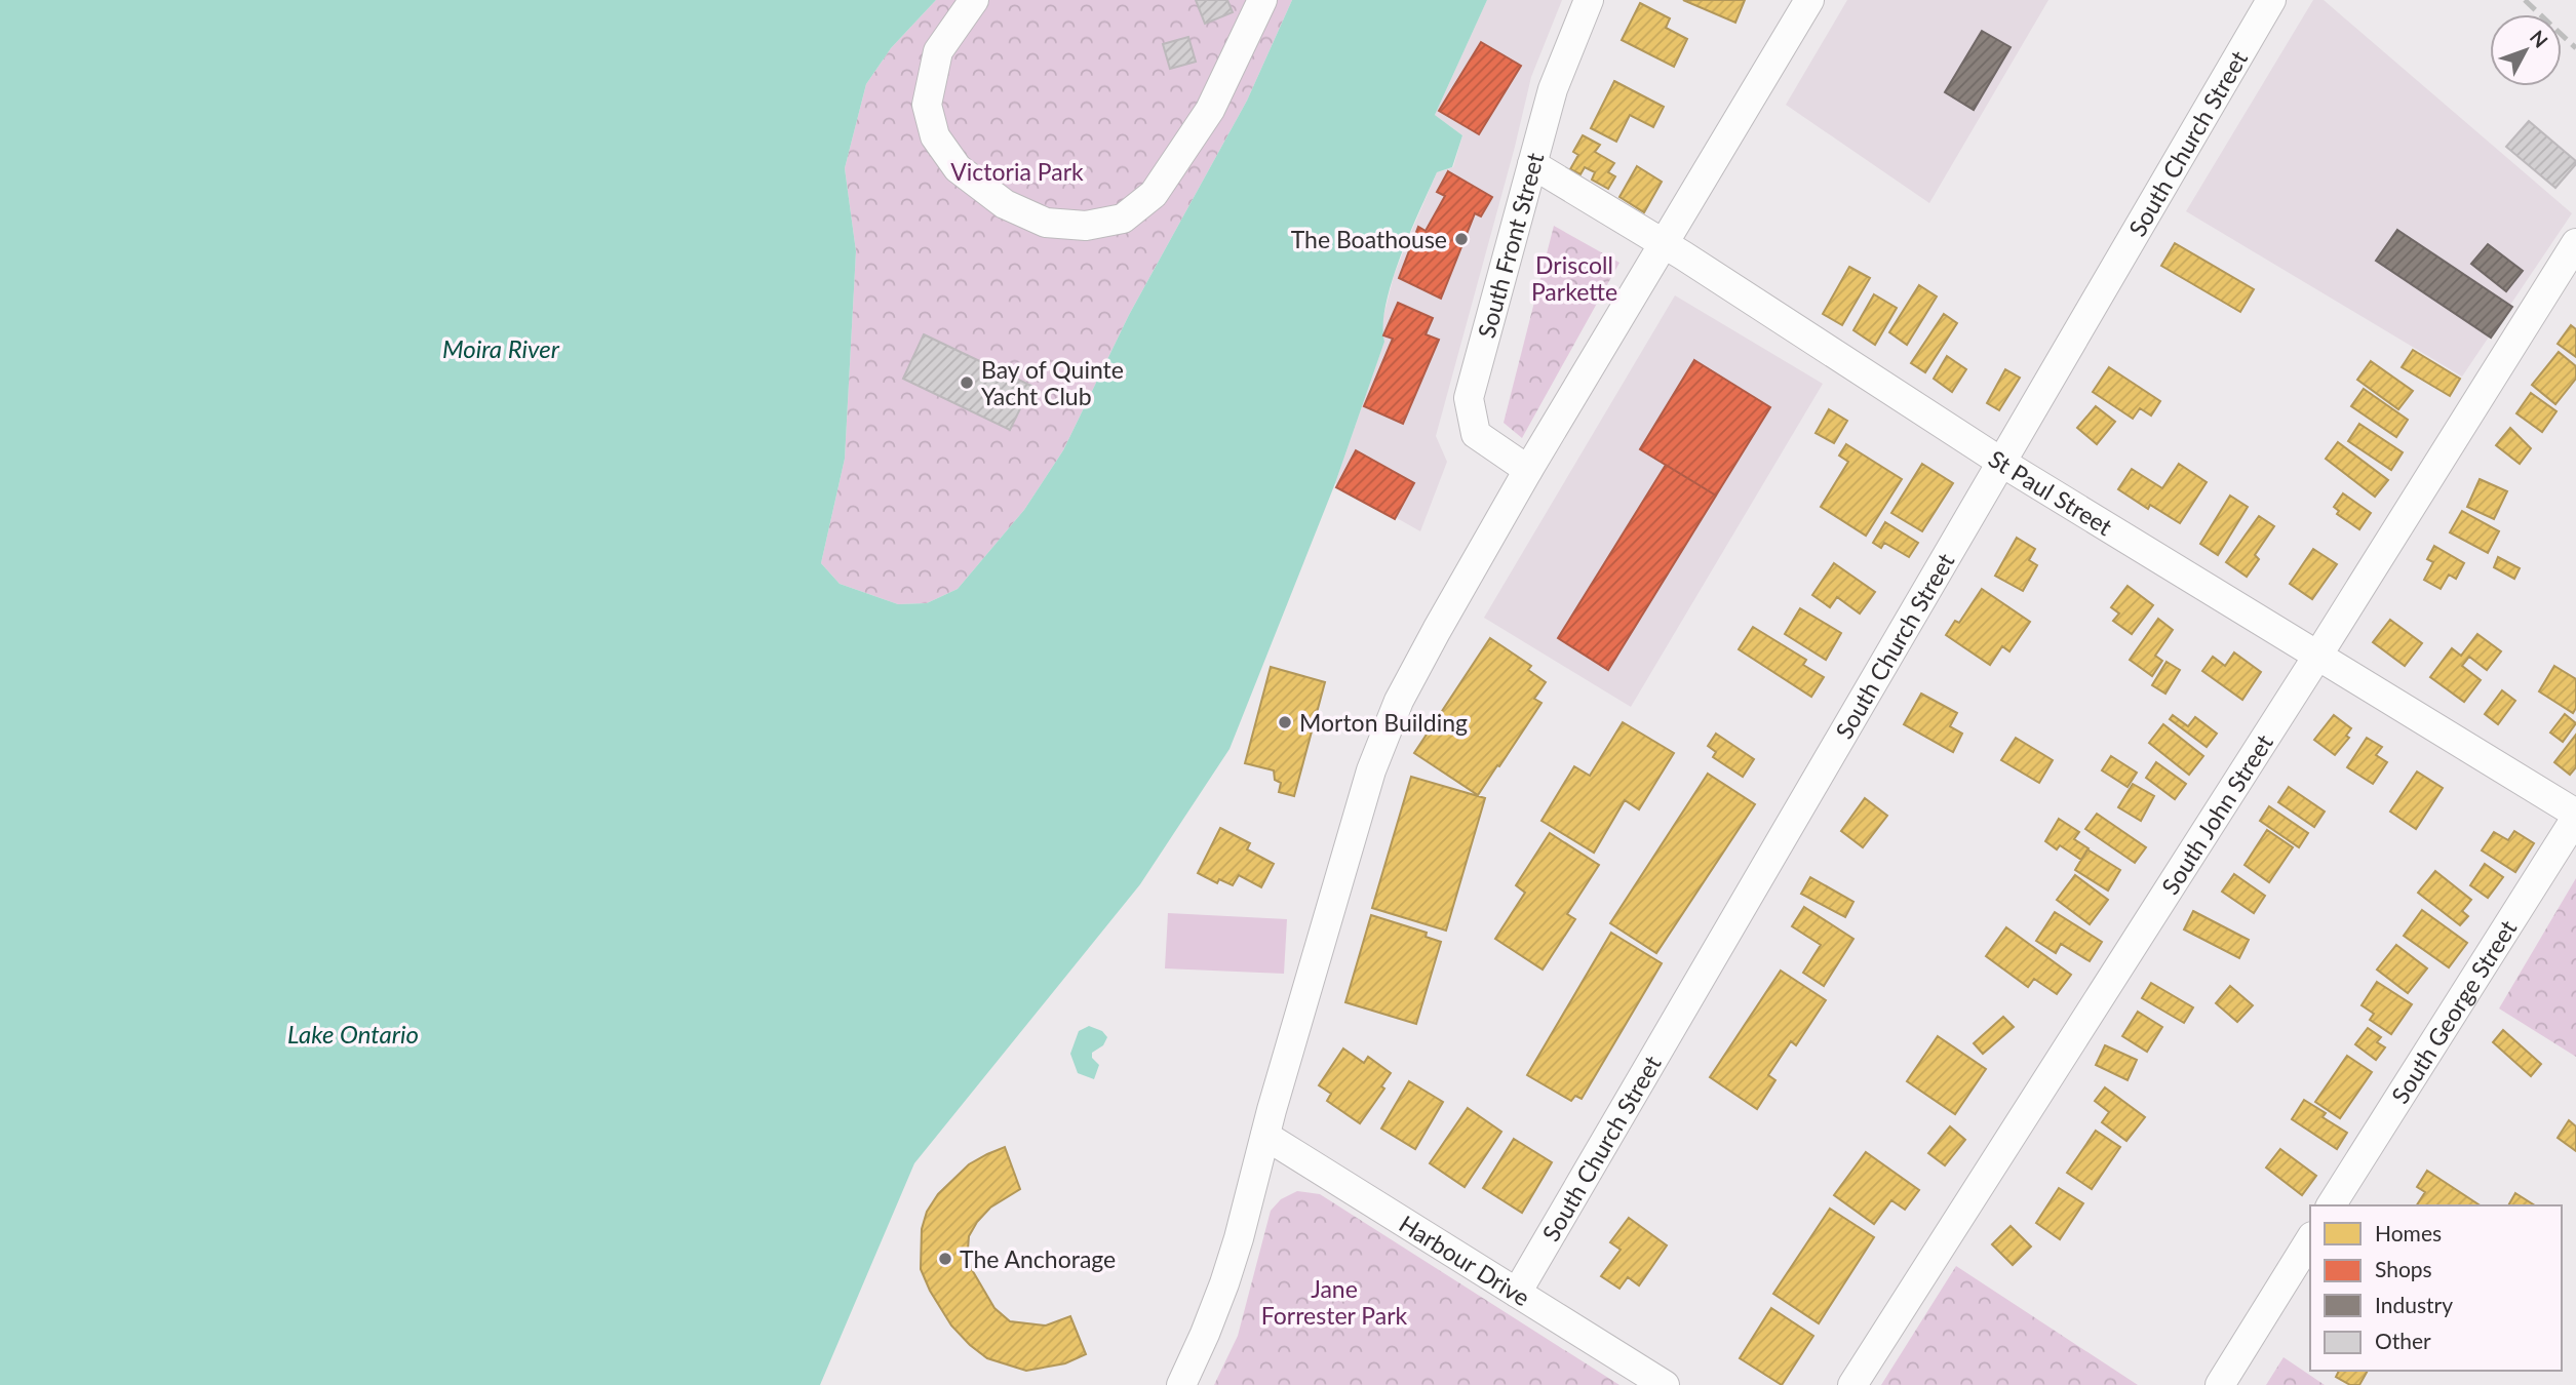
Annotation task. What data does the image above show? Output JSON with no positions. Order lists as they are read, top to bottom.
{
  "streets": {
    "street": [
      "South Church Street",
      "South Front Street",
      "St Paul Street",
      "South John Street",
      "South George Street",
      "Harbour Drive"
    ]
  },
  "crossings": [
    ["South Church Street", "St Paul Street"],
    ["South Church Street", "Harbour Drive"],
    ["South Front Street", "St Paul Street"],
    ["St Paul Street", "South John Street"],
    ["St Paul Street", "South George Street"]
  ],
  "water": ["Moira River", "Lake Ontario"],
  "parks": ["Victoria Park", "Driscoll Parkette", "Jane Forrester Park"],
  "places": [
    "The Boathouse",
    "Bay of Quinte Yacht Club",
    "Morton Building",
    "The Anchorage"
  ],
  "legend": [
    "Homes",
    "Shops",
    "Industry",
    "Other"
  ],
  "north": "top right"
}
